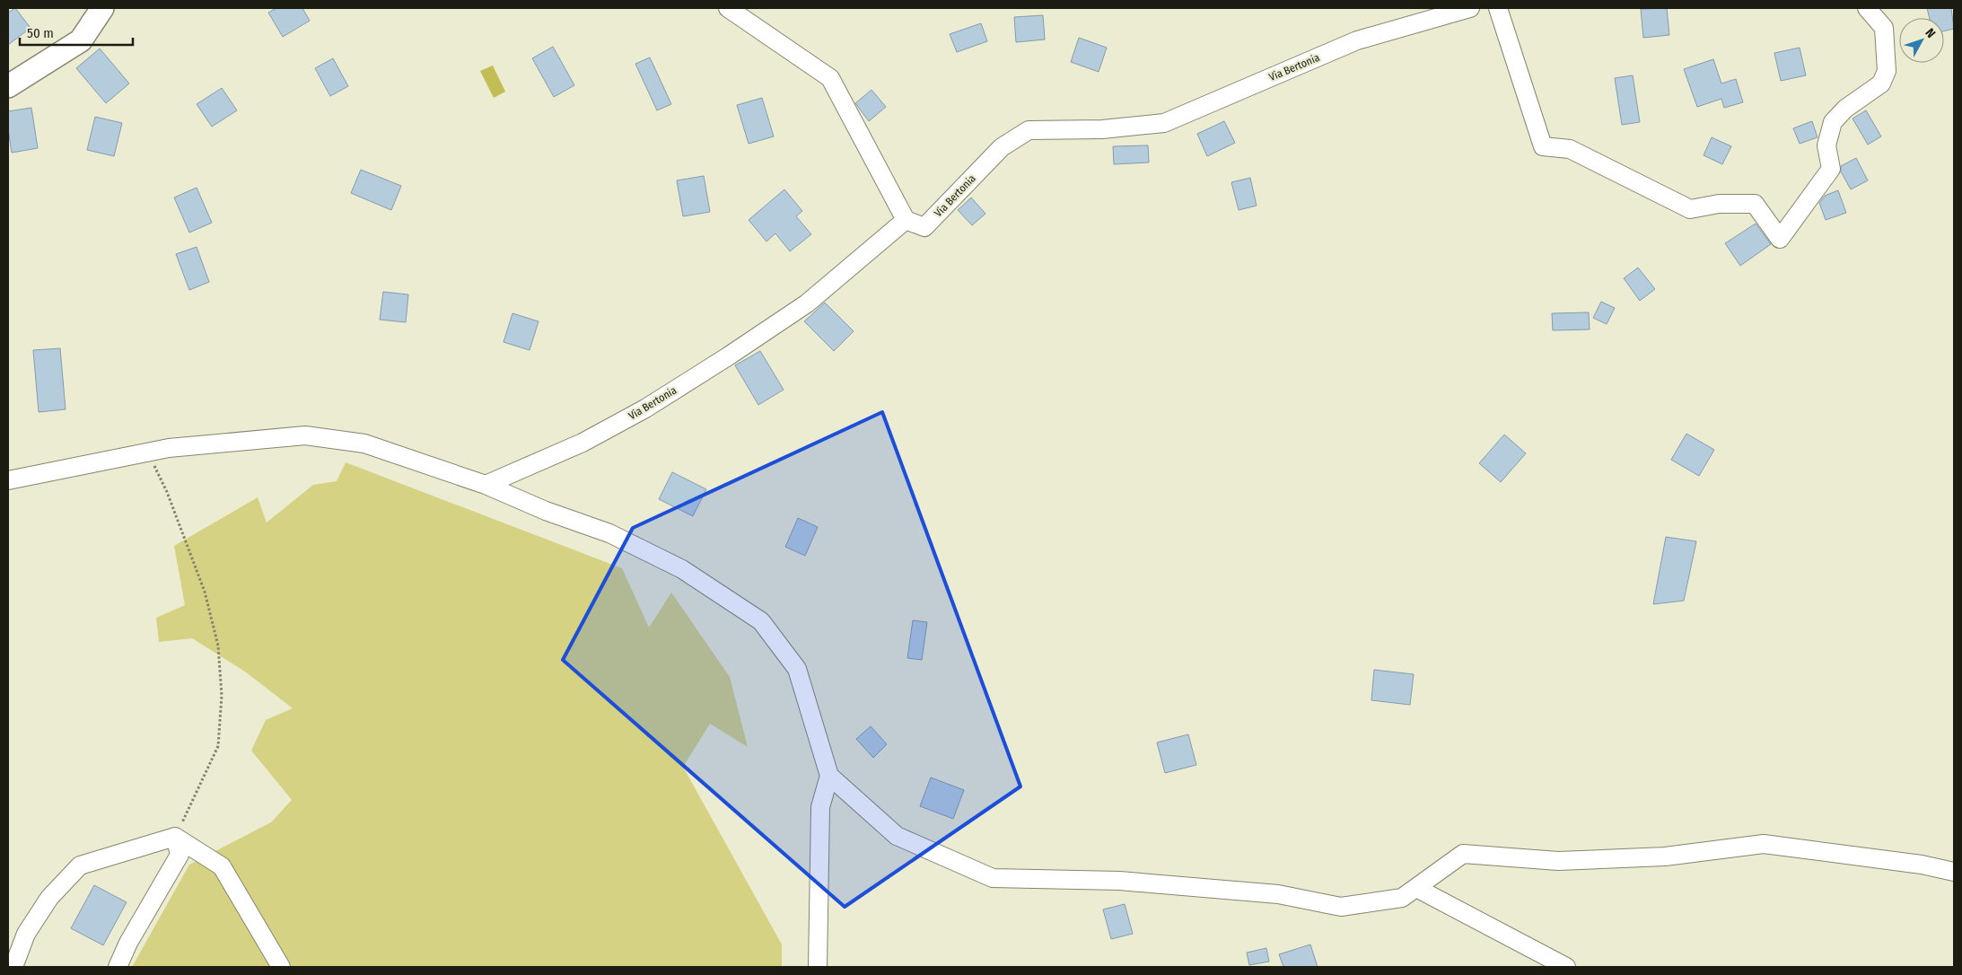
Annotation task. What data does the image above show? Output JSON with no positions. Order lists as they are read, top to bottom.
{
  "streets": {
    "street": ["Via Bertonia"]
  },
  "scale_bar": "50 m",
  "north": "top right"
}
